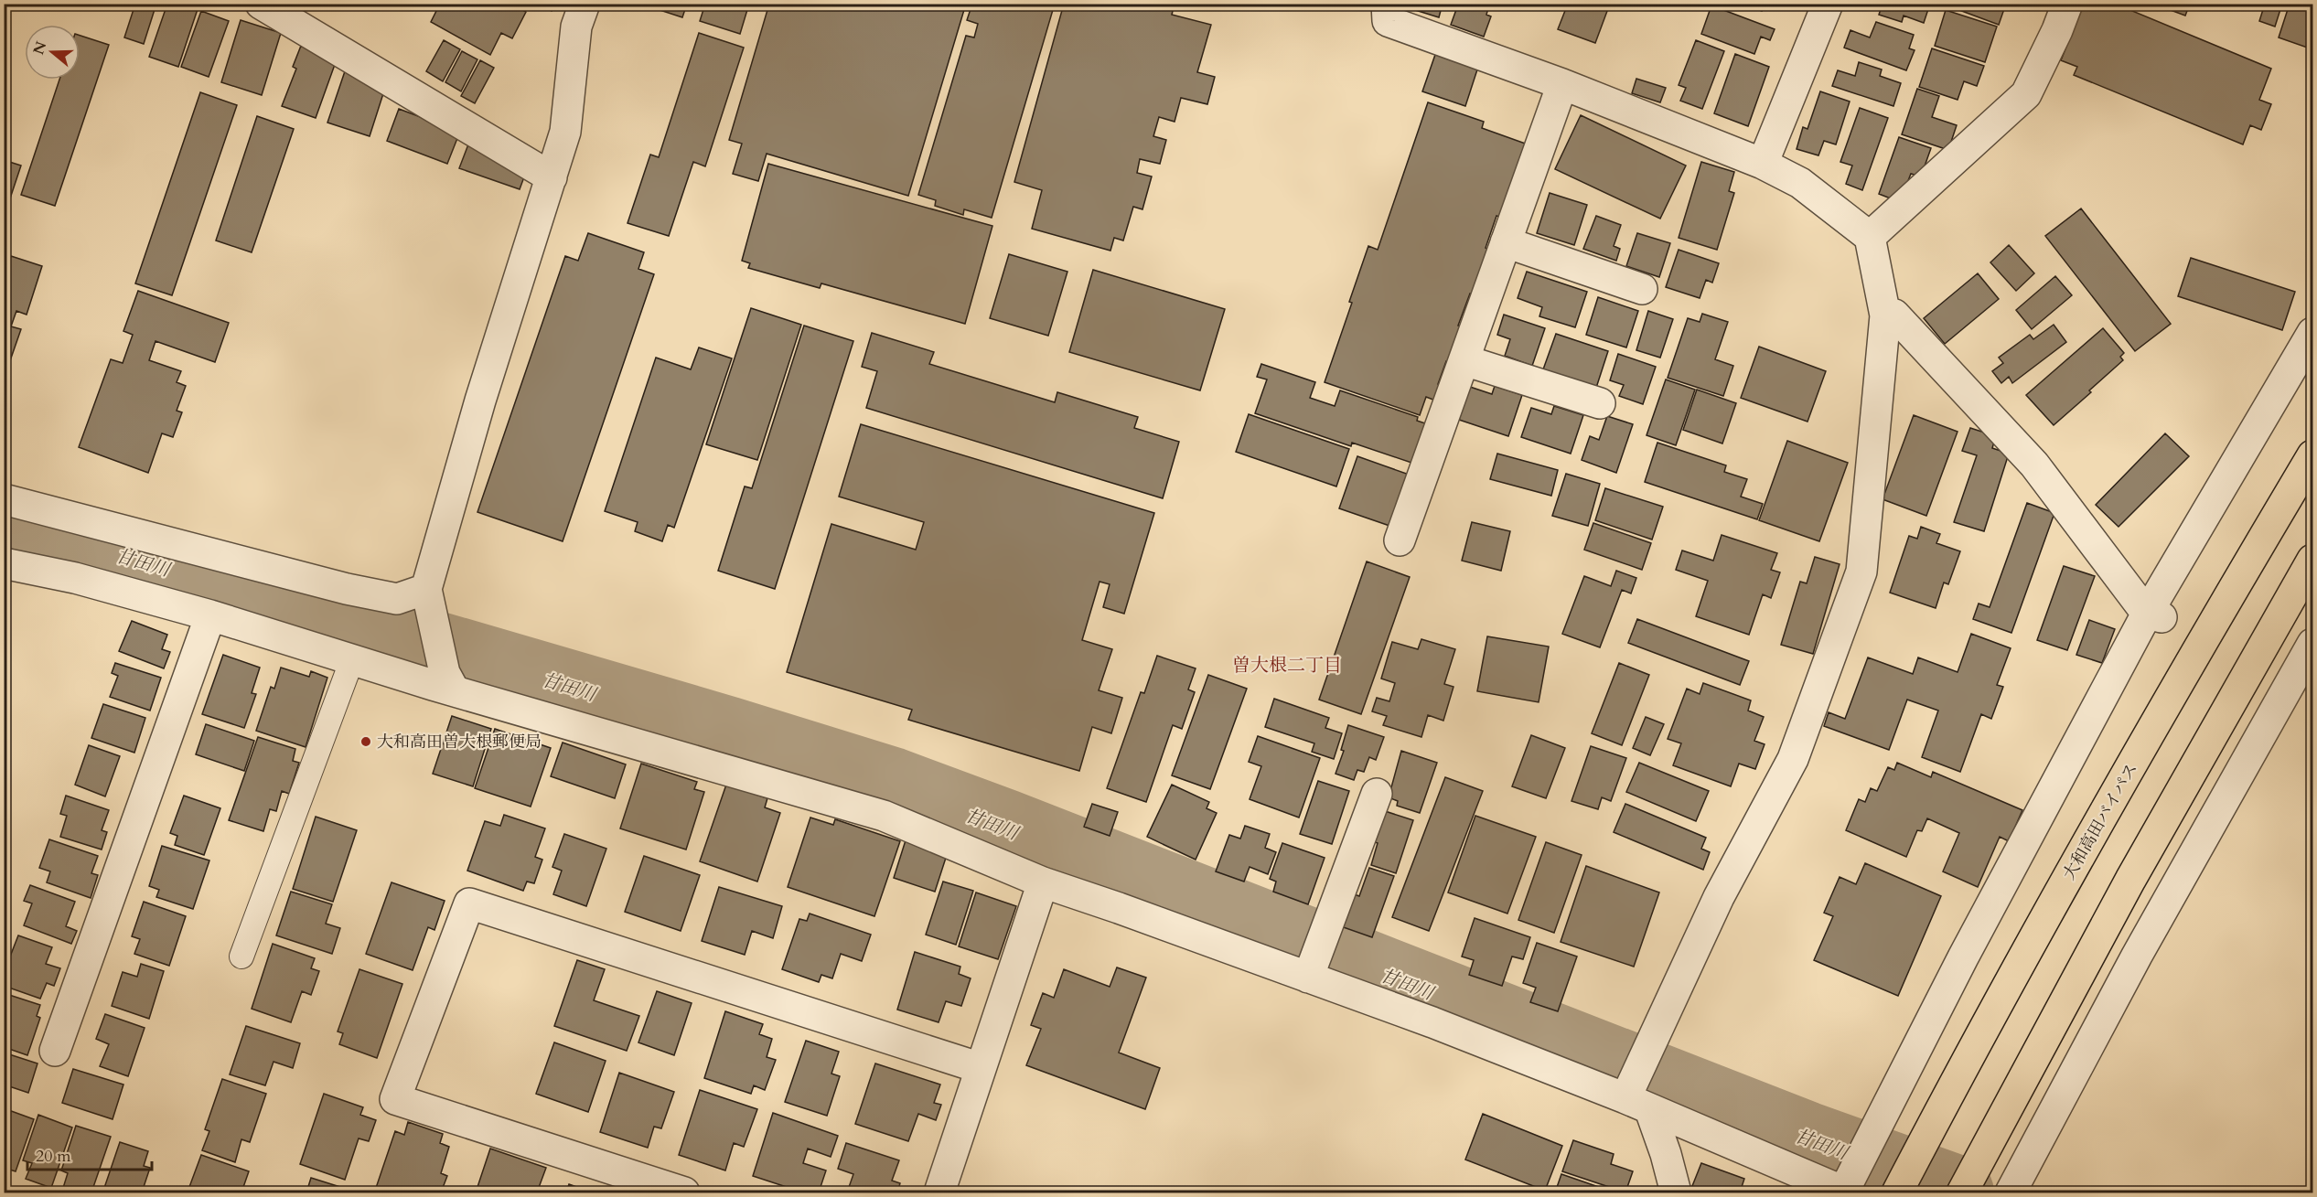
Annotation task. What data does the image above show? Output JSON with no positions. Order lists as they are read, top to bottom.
{
  "streets": {
    "highway": ["大和高田バイパス"]
  },
  "districts": ["曽大根二丁目"],
  "water": ["甘田川"],
  "places": ["大和高田曽大根郵便局"],
  "scale_bar": "20 m",
  "north": "left"
}
